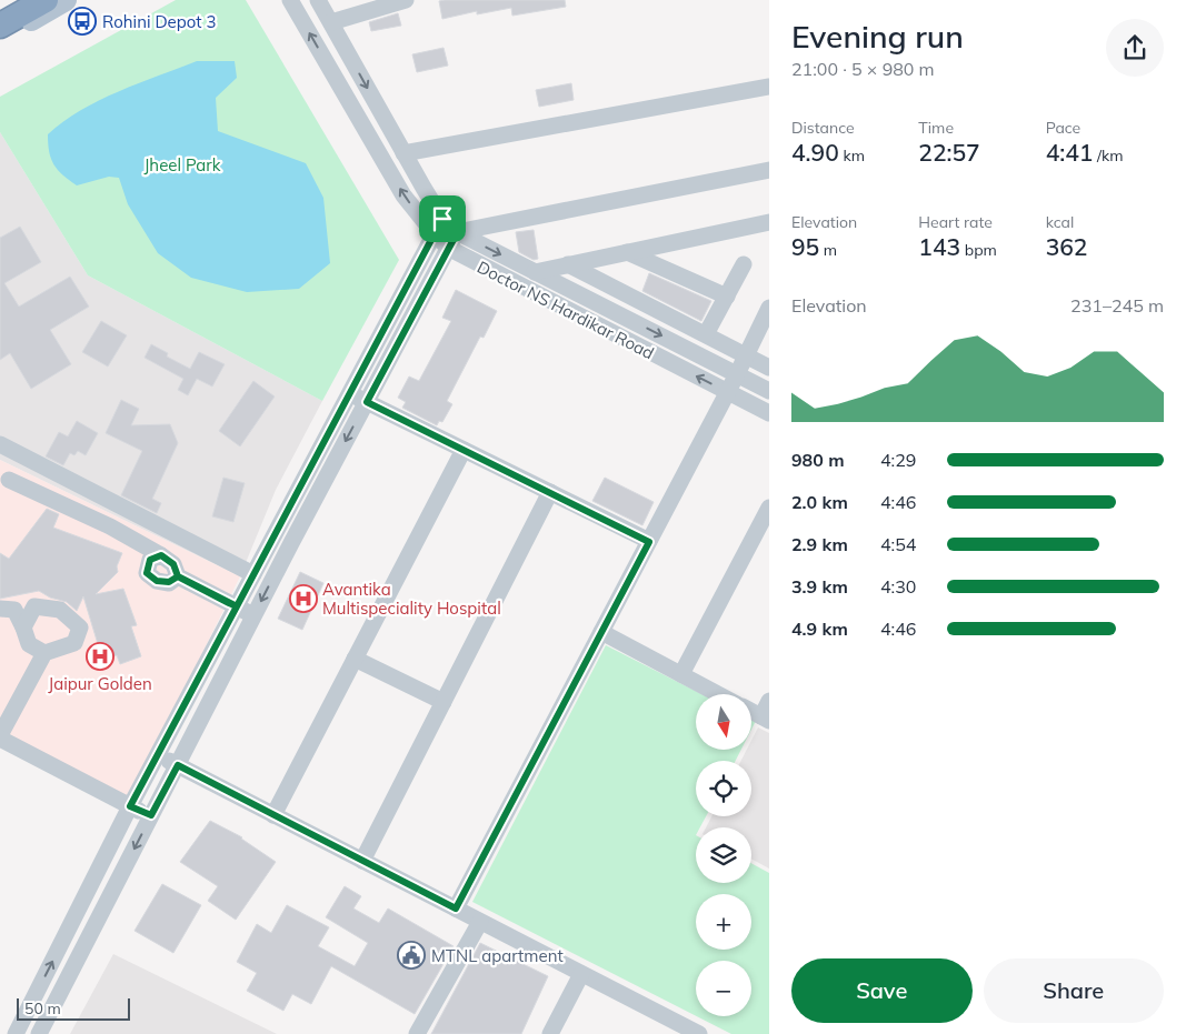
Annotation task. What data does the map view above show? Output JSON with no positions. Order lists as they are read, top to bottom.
{
  "streets": {
    "street": ["Doctor NS Hardikar Road"]
  },
  "parks": ["Jheel Park"],
  "places": {
    "bus stop": ["Rohini Depot 3"],
    "hospital": ["Avantika Multispeciality Hospital", "Jaipur Golden"],
    "public building": ["MTNL apartment"]
  },
  "scale_bar": "50 m",
  "north": "bottom",
  "page": {
    "heading": ["Evening run", "21:00 · 5 × 980 m"],
    "stats": [
      ["Distance", "4.90 km"],
      ["Time", "22:57"],
      ["Pace", "4:41 /km"],
      ["Elevation", "95 m"],
      ["Heart rate", "143 bpm"],
      ["kcal", "362"]
    ],
    "chart": ["Elevation", "231–245 m"],
    "list": [
      {
        "name": "980 m",
        "note": "4:29"
      },
      {
        "name": "2.0 km",
        "note": "4:46"
      },
      {
        "name": "2.9 km",
        "note": "4:54"
      },
      {
        "name": "3.9 km",
        "note": "4:30"
      },
      {
        "name": "4.9 km",
        "note": "4:46"
      }
    ],
    "map_buttons": ["+", "−"],
    "buttons": ["Save", "Share"],
    "scale": "50 m"
  }
}
